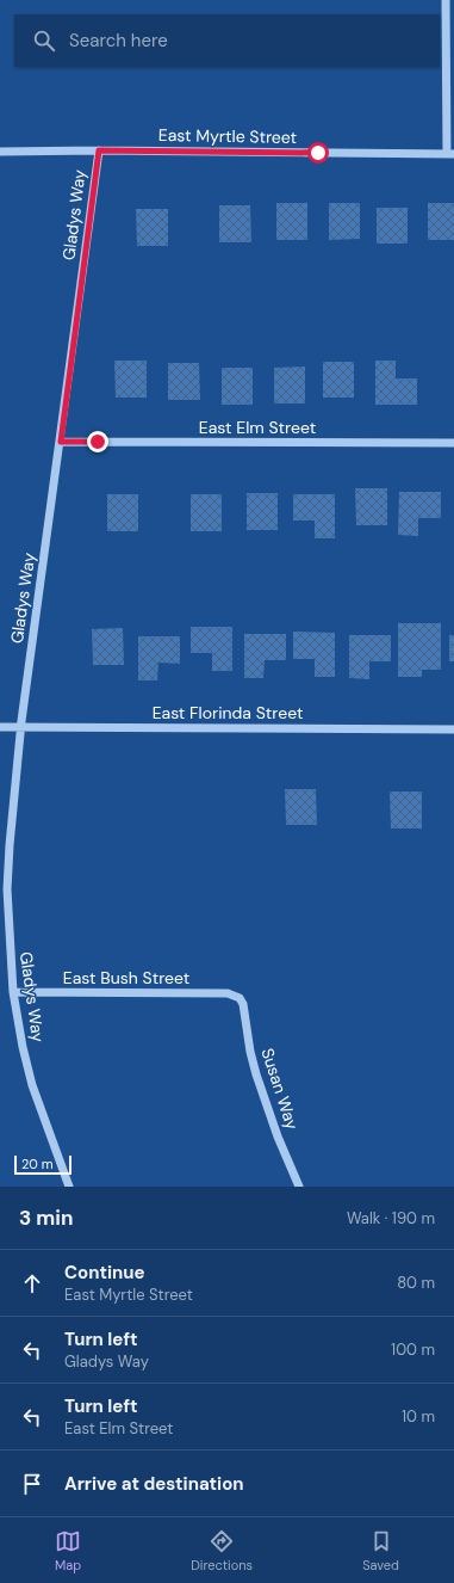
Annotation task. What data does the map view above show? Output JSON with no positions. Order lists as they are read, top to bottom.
{
  "streets": {
    "street": [
      "East Myrtle Street",
      "Gladys Way",
      "East Elm Street",
      "East Florinda Street",
      "East Bush Street",
      "Susan Way"
    ]
  },
  "crossings": [
    ["East Myrtle Street", "Gladys Way"],
    ["Gladys Way", "East Elm Street"],
    ["Gladys Way", "East Florinda Street"],
    ["Gladys Way", "East Bush Street"],
    ["East Bush Street", "Susan Way"]
  ],
  "scale_bar": "20 m",
  "page": {
    "search": "Search here",
    "scale": "20 m",
    "heading": ["3 min", "Walk · 190 m"],
    "list": [
      ["Continue", "East Myrtle Street", "80 m"],
      ["Turn left", "Gladys Way", "100 m"],
      ["Turn left", "East Elm Street", "10 m"],
      "Arrive at destination"
    ],
    "nav": ["Map", "Directions", "Saved"]
  }
}
